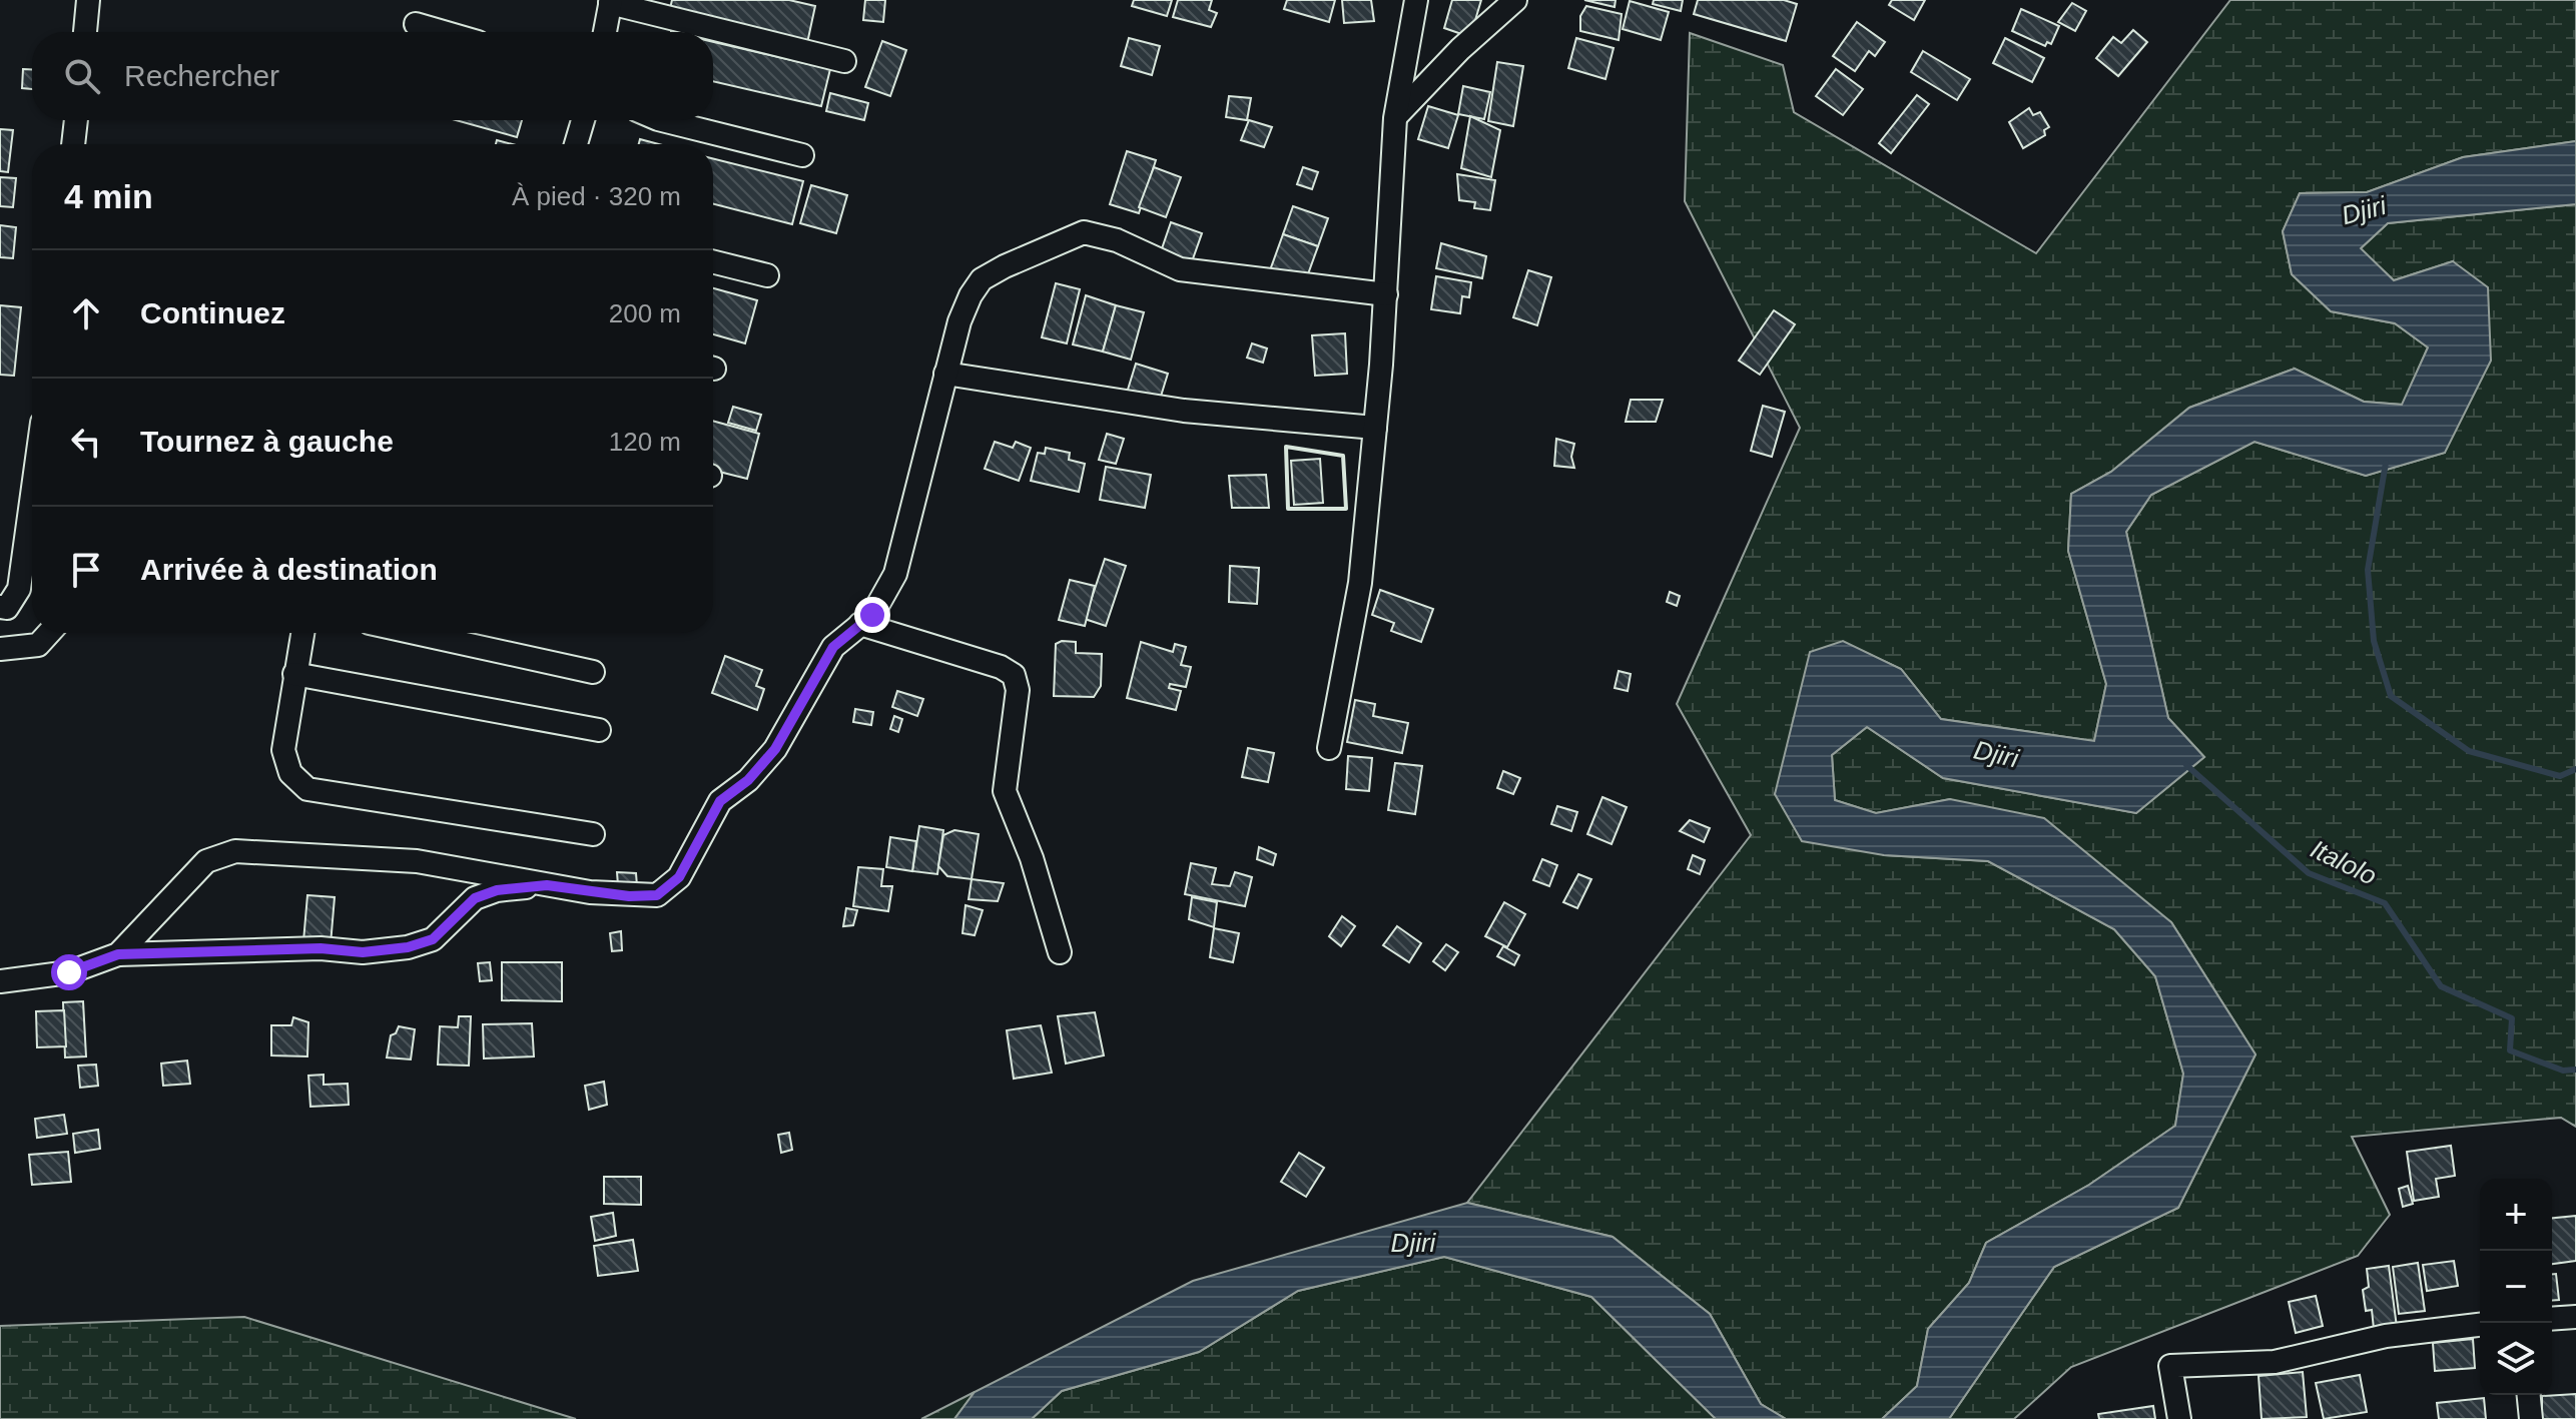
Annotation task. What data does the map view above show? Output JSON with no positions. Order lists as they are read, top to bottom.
{
  "water": ["Djiri", "Italolo"],
  "page": {
    "search": "Rechercher",
    "heading": ["4 min", "À pied · 320 m"],
    "list": [
      ["Continuez", "200 m"],
      ["Tournez à gauche", "120 m"],
      "Arrivée à destination"
    ],
    "map_buttons": ["+", "−"]
  }
}
